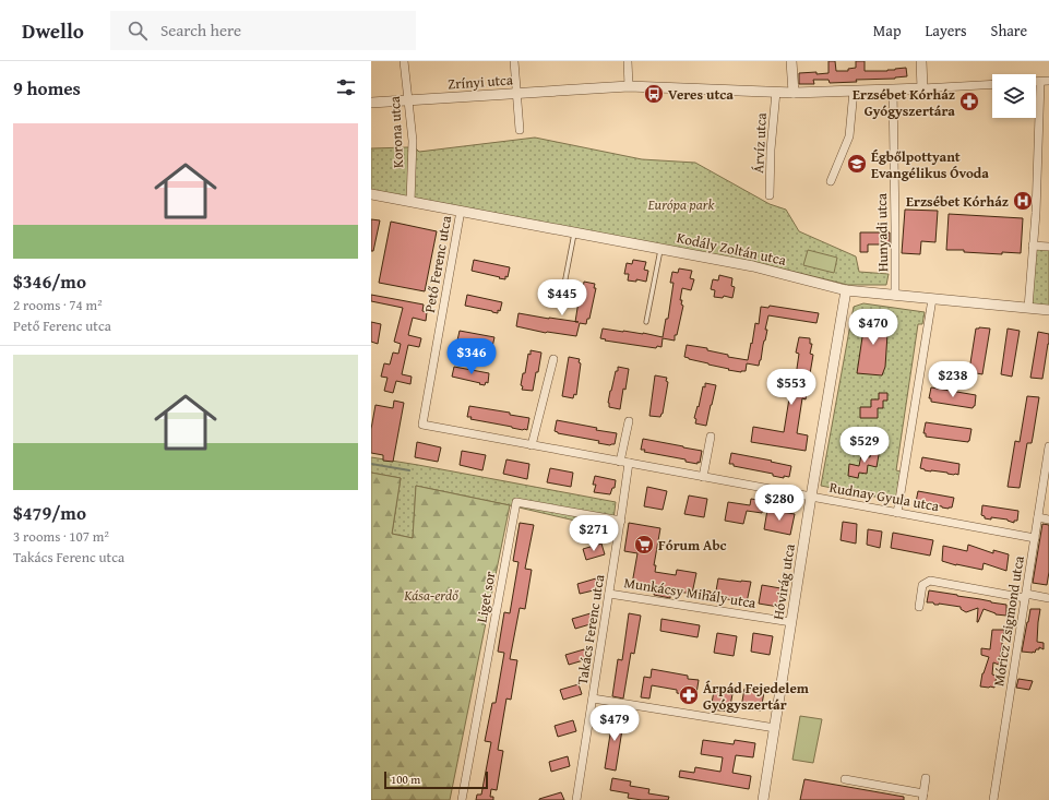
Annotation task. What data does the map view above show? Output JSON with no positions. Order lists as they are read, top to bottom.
{
  "streets": {
    "street": [
      "Zrínyi utca",
      "Korona utca",
      "Árvíz utca",
      "Hunyadi utca",
      "Kodály Zoltán utca",
      "Pető Ferenc utca",
      "Rudnay Gyula utca",
      "Hóvirág utca",
      "Munkácsy Mihály utca",
      "Liget sor",
      "Móricz Zsigmond utca",
      "Takács Ferenc utca"
    ]
  },
  "crossings": [
    ["Zrínyi utca", "Korona utca"],
    ["Zrínyi utca", "Árvíz utca"],
    ["Zrínyi utca", "Hunyadi utca"],
    ["Korona utca", "Kodály Zoltán utca"],
    ["Hunyadi utca", "Kodály Zoltán utca"],
    ["Kodály Zoltán utca", "Pető Ferenc utca"],
    ["Kodály Zoltán utca", "Hóvirág utca"],
    ["Pető Ferenc utca", "Rudnay Gyula utca"],
    ["Rudnay Gyula utca", "Hóvirág utca"],
    ["Rudnay Gyula utca", "Móricz Zsigmond utca"],
    ["Rudnay Gyula utca", "Takács Ferenc utca"],
    ["Hóvirág utca", "Munkácsy Mihály utca"],
    ["Munkácsy Mihály utca", "Takács Ferenc utca"],
    ["Liget sor", "Takács Ferenc utca"]
  ],
  "parks": ["Európa park", "Kása-erdő"],
  "places": {
    "bus stop": ["Veres utca"],
    "pharmacy": ["Erzsébet Kórház Gyógyszertára", "Árpád Fejedelem Gyógyszertár"],
    "school or university": ["Égbőlpottyant Evangélikus Óvoda"],
    "hospital": ["Erzsébet Kórház"],
    "supermarket": ["Fórum Abc"]
  },
  "scale_bar": "100 m",
  "page": {
    "header": "Dwello",
    "search": "Search here",
    "nav": ["Map", "Layers", "Share"],
    "heading": "9 homes",
    "list": [
      {
        "name": "$346/mo",
        "note": "2 rooms · 74 m² · Pető Ferenc utca"
      },
      {
        "name": "$479/mo",
        "note": "3 rooms · 107 m² · Takács Ferenc utca"
      }
    ],
    "price": [
      "$445",
      "$470",
      "$346",
      "$238",
      "$553",
      "$529",
      "$280",
      "$271",
      "$479"
    ],
    "scale": "100 m"
  }
}
